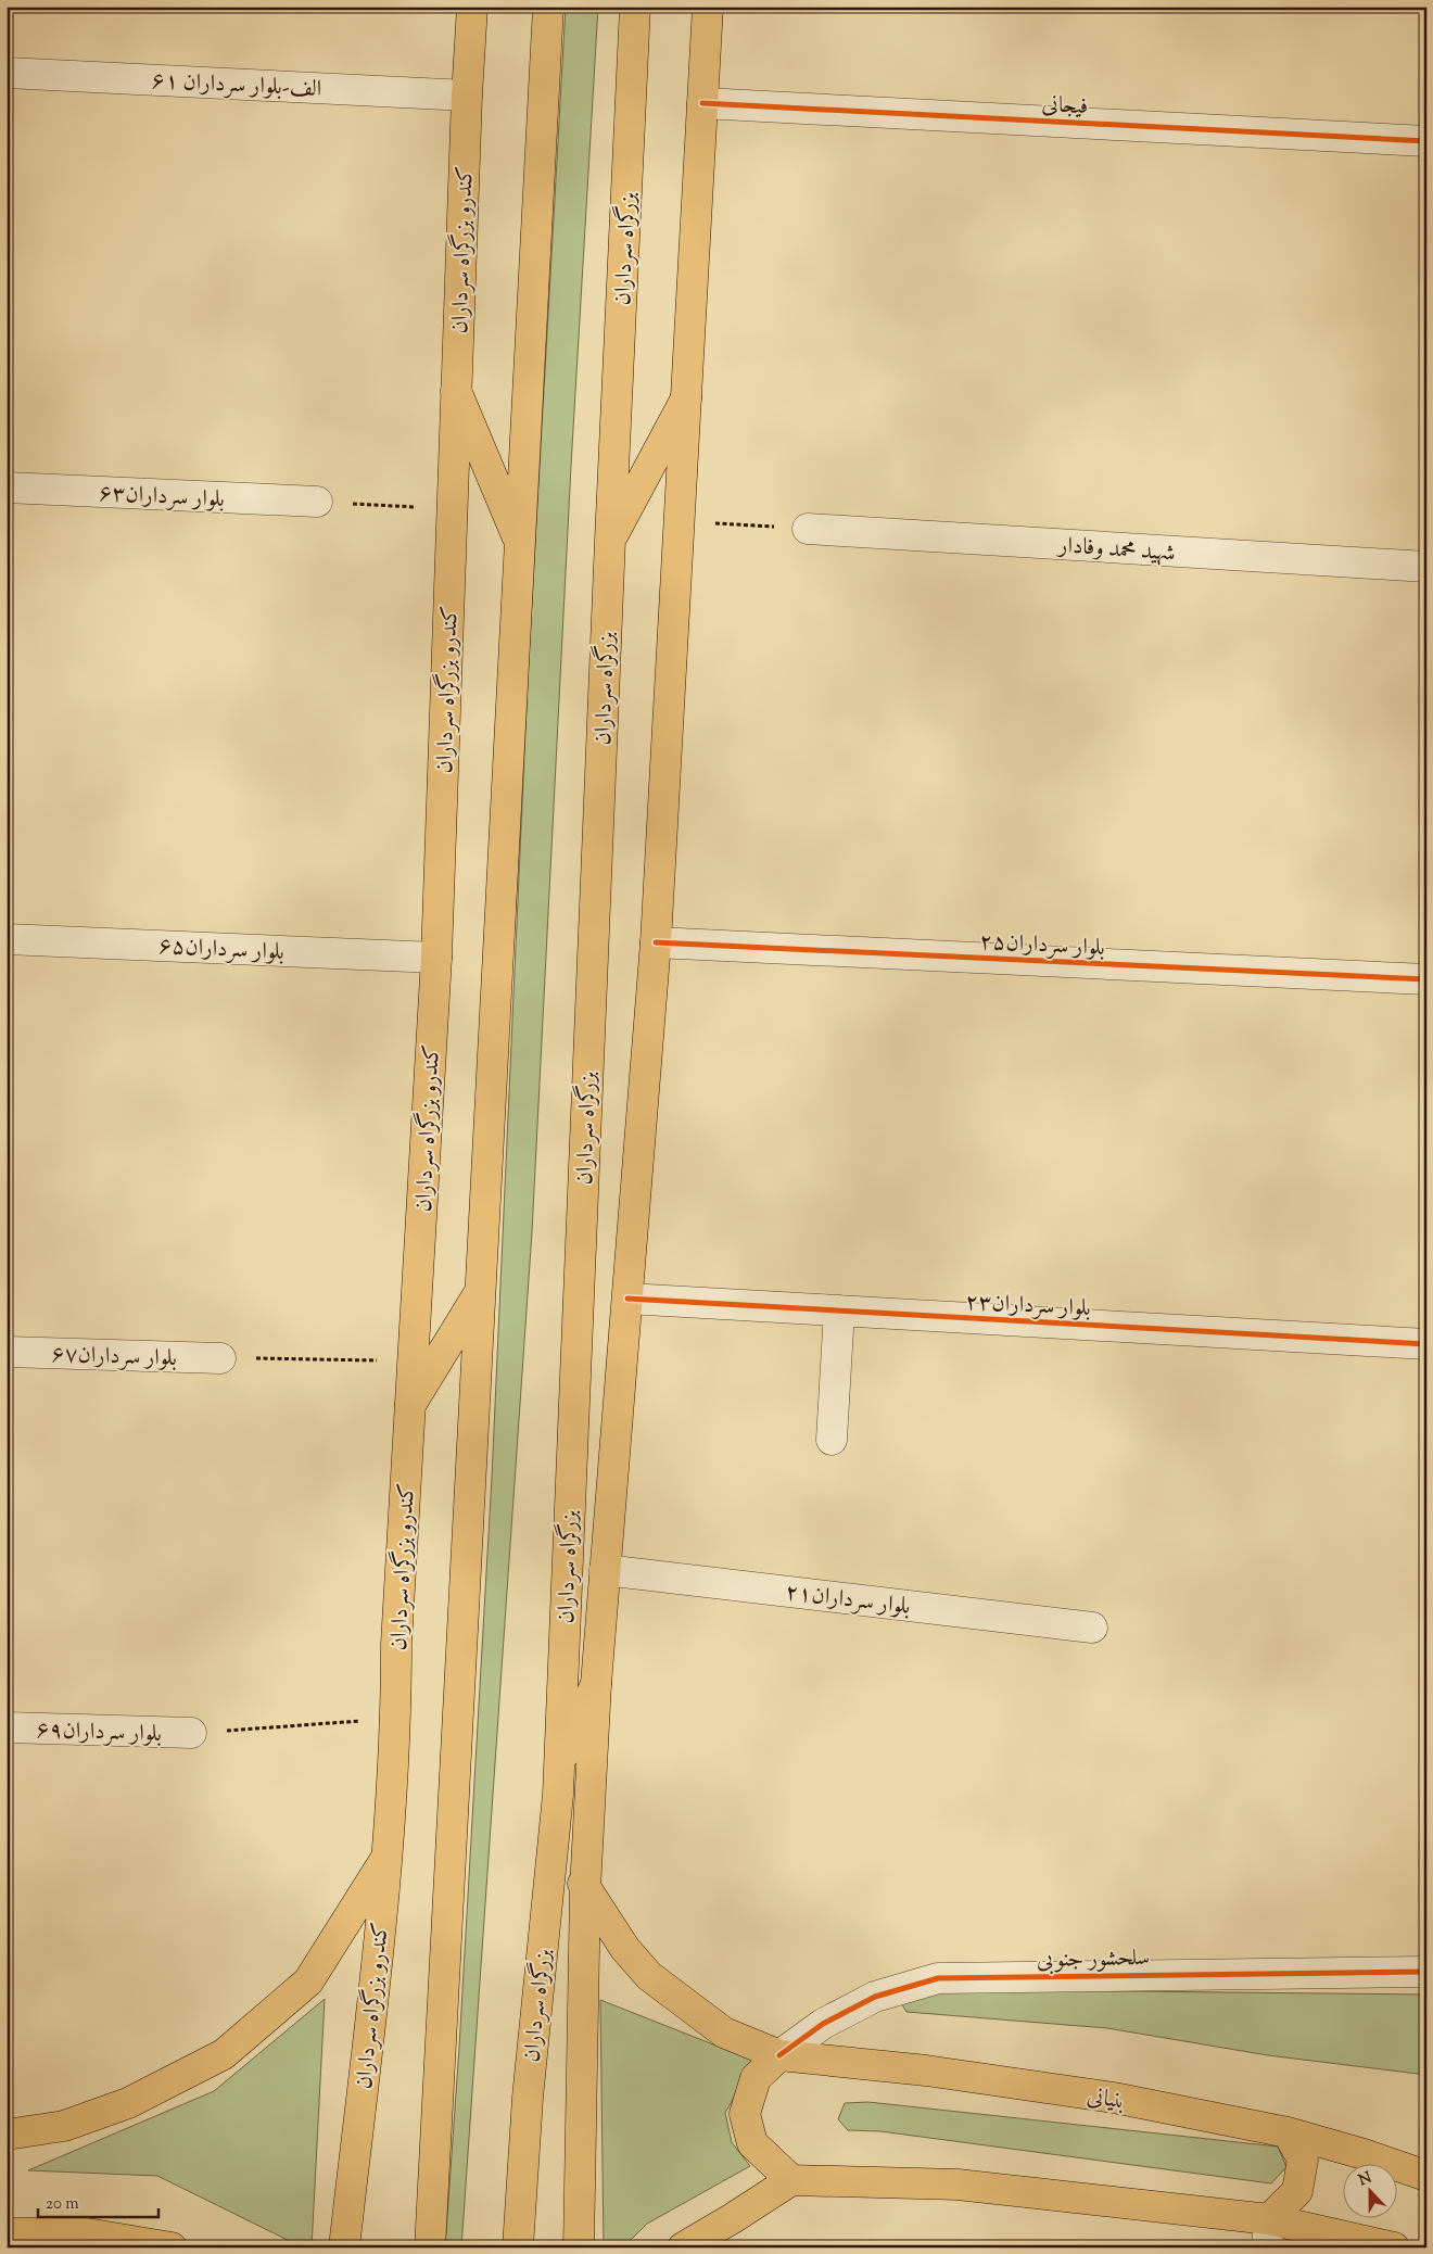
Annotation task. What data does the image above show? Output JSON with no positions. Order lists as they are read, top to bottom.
{
  "streets": {
    "main road": ["بزرگراه سرداران", "کندرو بزرگراه سرداران", "بنیانی"],
    "street": [
      "۶۱ الف-بلوار سرداران",
      "فیجانی",
      "بلوار سرداران۶۳",
      "شهید محمد وفادار",
      "بلوار سرداران۲۵",
      "بلوار سرداران۶۵",
      "بلوار سرداران۲۳",
      "بلوار سرداران۶۷",
      "بلوار سرداران۲۱",
      "بلوار سرداران۶۹",
      "سلحشور جنوبی"
    ]
  },
  "crossings": [
    ["۶۱ الف-بلوار سرداران", "کندرو بزرگراه سرداران"],
    ["کندرو بزرگراه سرداران", "بلوار سرداران۶۵"],
    ["سلحشور جنوبی", "بنیانی"]
  ],
  "scale_bar": "20 m",
  "north": "top"
}
